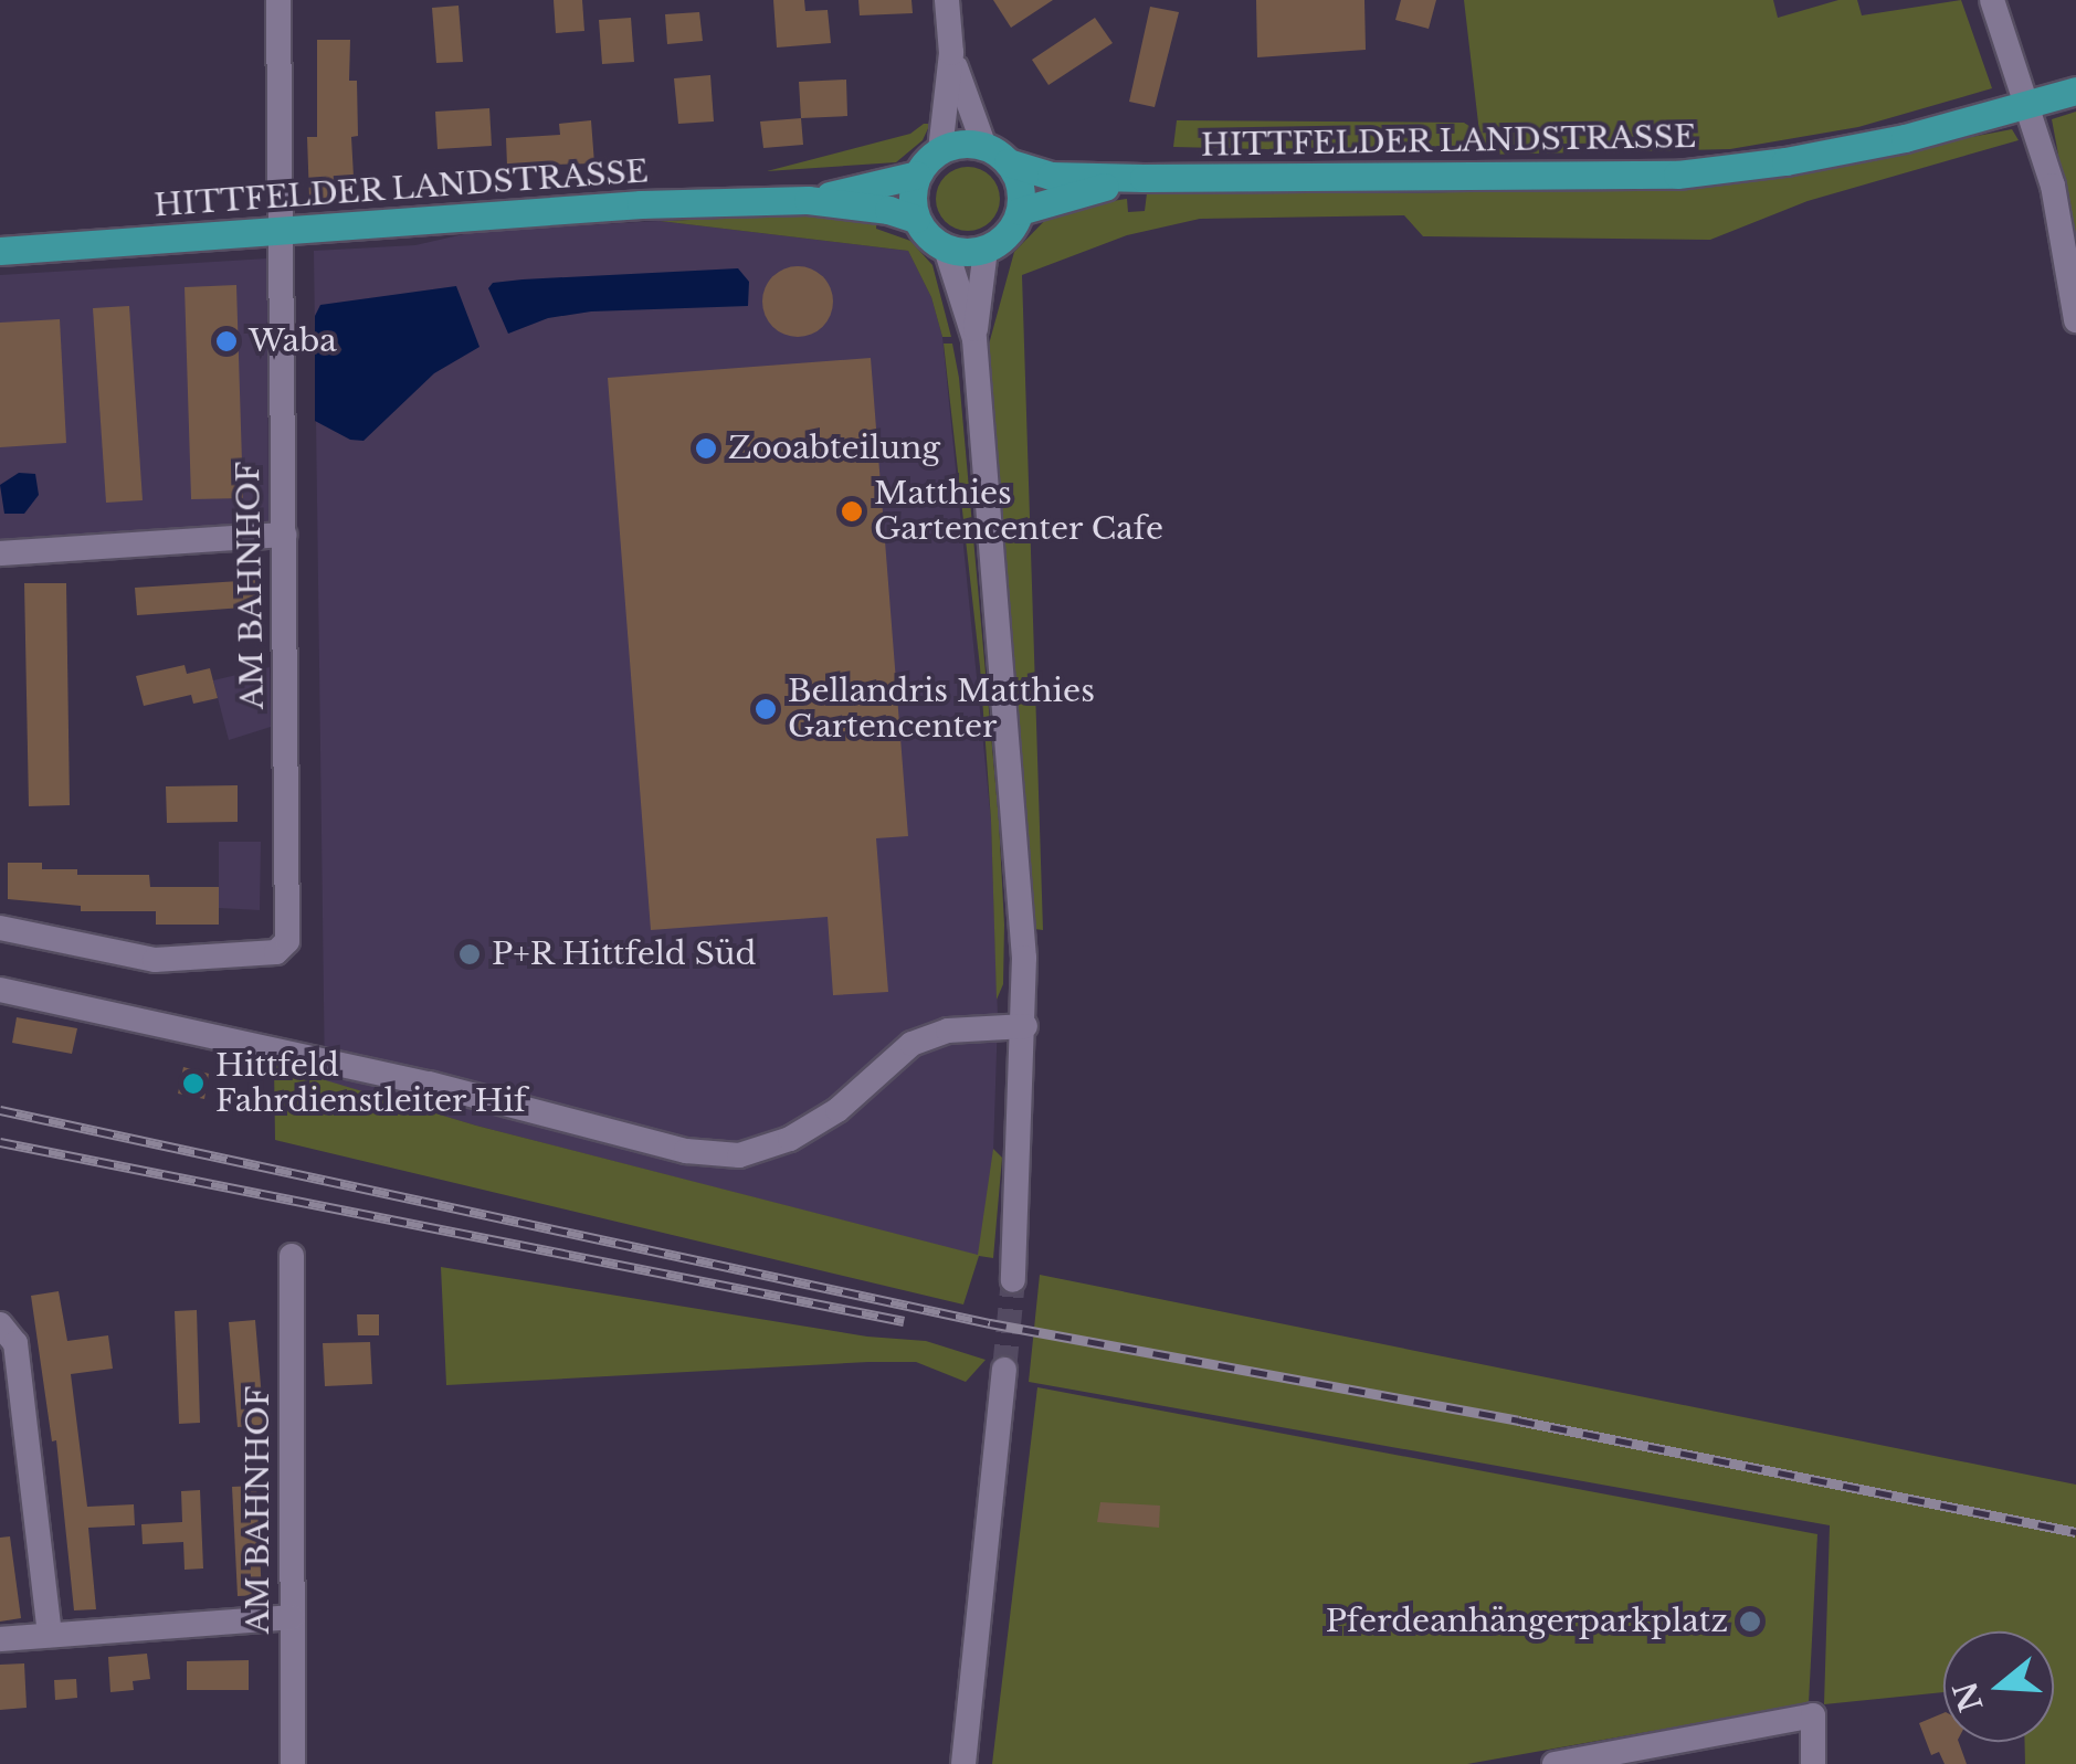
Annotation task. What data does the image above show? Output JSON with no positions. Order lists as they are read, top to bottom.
{
  "streets": {
    "main road": ["HITTFELDER LANDSTRASSE"],
    "street": ["AM BAHNHOF"]
  },
  "crossings": [
    ["HITTFELDER LANDSTRASSE", "AM BAHNHOF"]
  ],
  "places": [
    "Waba",
    "Zooabteilung",
    "Matthies Gartencenter Cafe",
    "Bellandris Matthies Gartencenter",
    "P+R Hittfeld Süd",
    "Hittfeld Fahrdienstleiter Hif",
    "Pferdeanhängerparkplatz"
  ],
  "north": "left"
}
